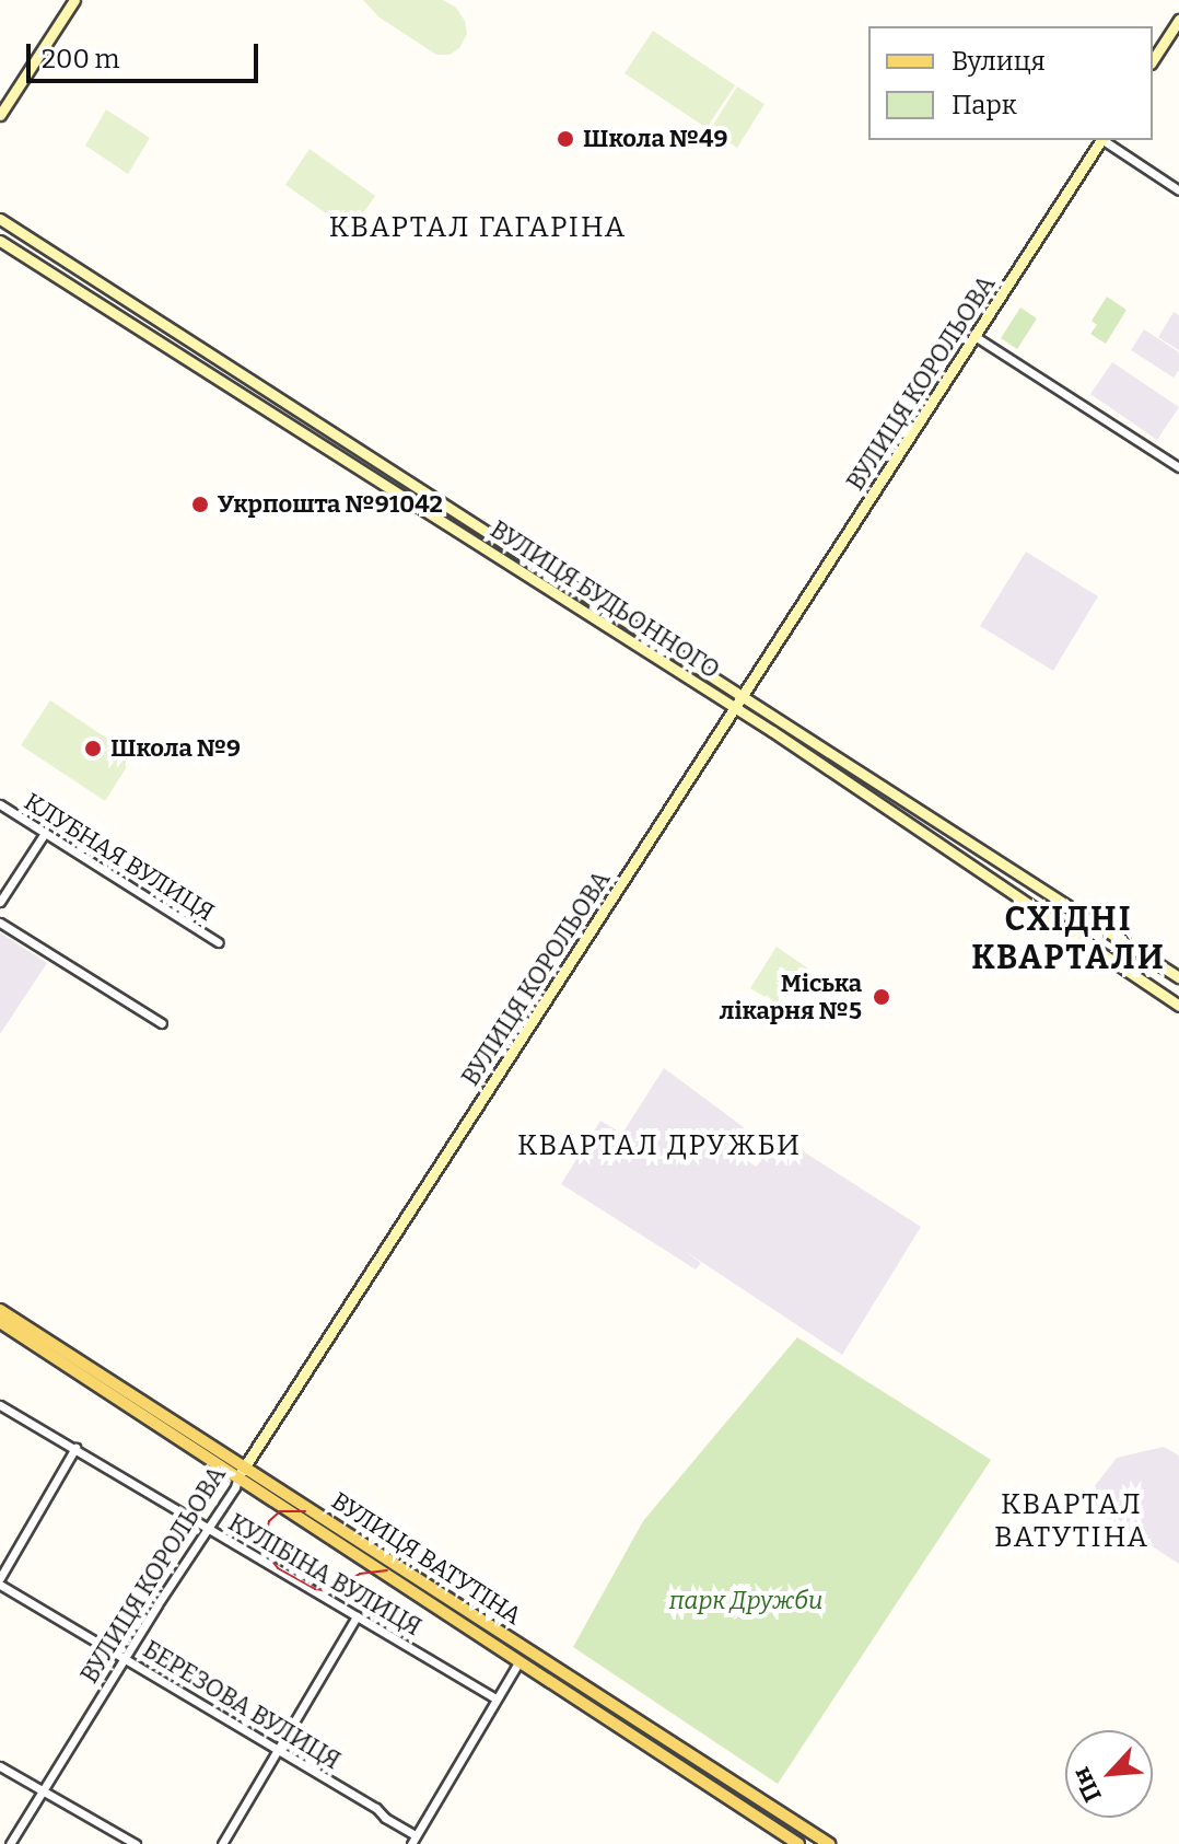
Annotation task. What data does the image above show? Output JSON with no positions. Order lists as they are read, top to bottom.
{
  "streets": {
    "main road": ["ВУЛИЦЯ КОРОЛЬОВА", "ВУЛИЦЯ БУДЬОННОГО", "ВУЛИЦЯ ВАТУТІНА"],
    "street": ["КЛУБНАЯ ВУЛИЦЯ", "КУЛІБІНА ВУЛИЦЯ", "БЕРЕЗОВА ВУЛИЦЯ"]
  },
  "crossings": [
    ["ВУЛИЦЯ КОРОЛЬОВА", "ВУЛИЦЯ БУДЬОННОГО"],
    ["ВУЛИЦЯ КОРОЛЬОВА", "ВУЛИЦЯ ВАТУТІНА"],
    ["ВУЛИЦЯ КОРОЛЬОВА", "КУЛІБІНА ВУЛИЦЯ"],
    ["ВУЛИЦЯ КОРОЛЬОВА", "БЕРЕЗОВА ВУЛИЦЯ"]
  ],
  "districts": [
    "КВАРТАЛ ГАГАРІНА",
    "СХІДНІ КВАРТАЛИ",
    "КВАРТАЛ ДРУЖБИ",
    "КВАРТАЛ ВАТУТІНА"
  ],
  "parks": ["парк Дружби"],
  "places": [
    "Школа №49",
    "Укрпошта №91042",
    "Школа №9",
    "Міська лікарня №5"
  ],
  "legend": ["Вулиця", "Парк"],
  "scale_bar": "200 m",
  "north": "bottom left"
}
